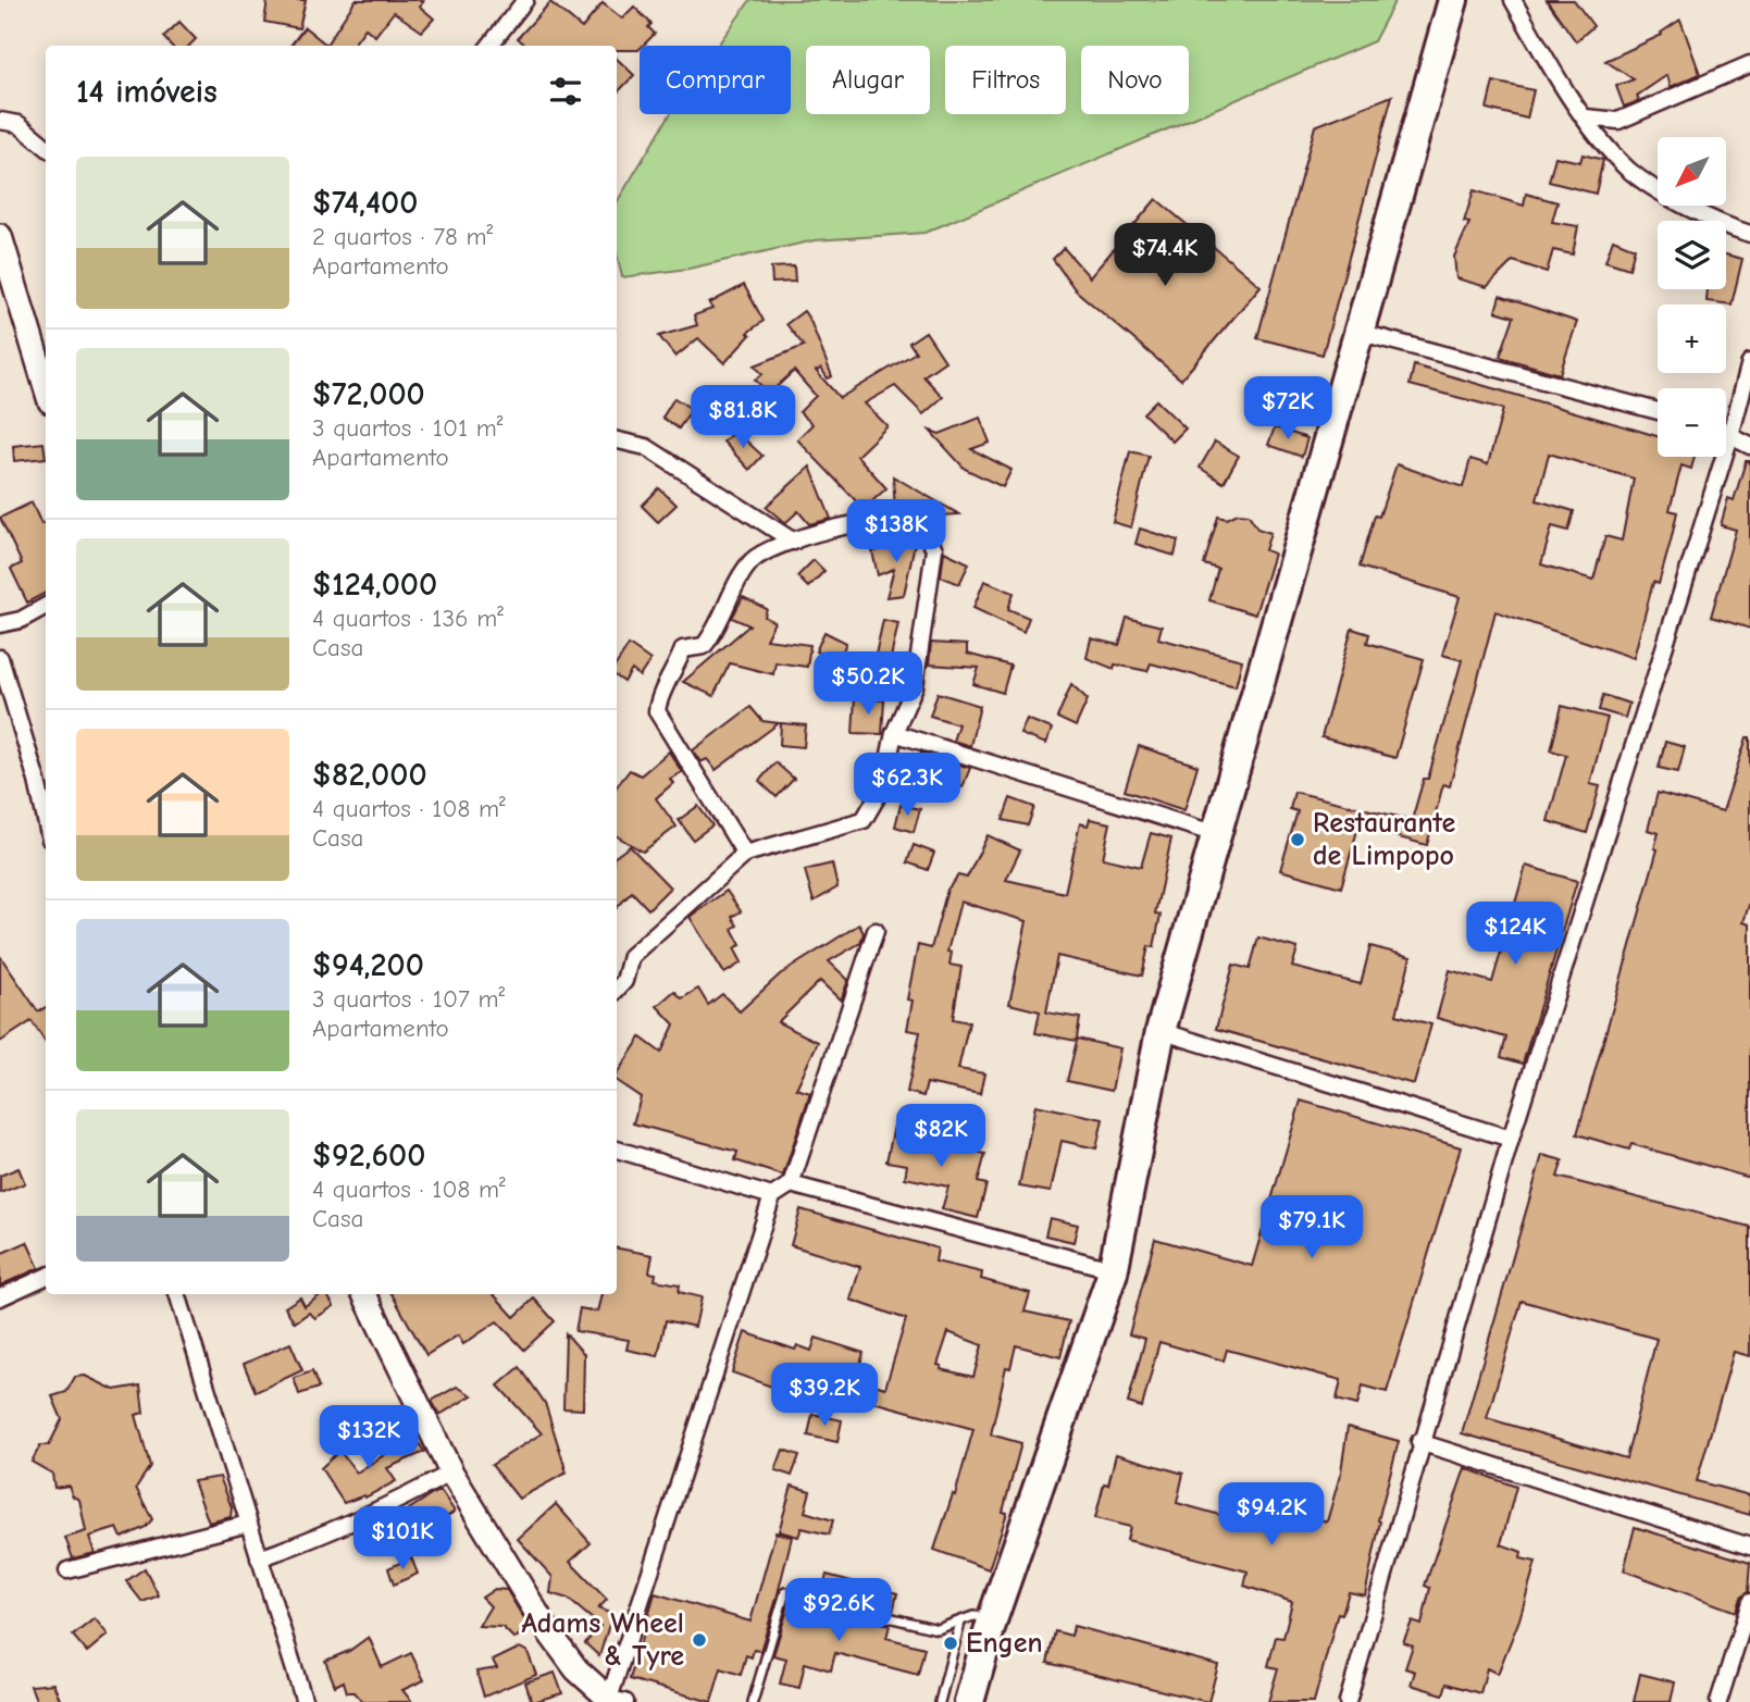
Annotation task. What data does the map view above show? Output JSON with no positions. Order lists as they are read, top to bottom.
{
  "places": ["Restaurante de Limpopo", "Adams Wheel & Tyre", "Engen"],
  "north": "bottom left",
  "page": {
    "chip": [
      "Comprar",
      "Alugar",
      "Filtros",
      "Novo"
    ],
    "heading": "14 imóveis",
    "map_buttons": ["+", "−"],
    "list": [
      {
        "name": "$74,400",
        "note": "2 quartos · 78 m² · Apartamento"
      },
      {
        "name": "$72,000",
        "note": "3 quartos · 101 m² · Apartamento"
      },
      {
        "name": "$124,000",
        "note": "4 quartos · 136 m² · Casa"
      },
      {
        "name": "$82,000",
        "note": "4 quartos · 108 m² · Casa"
      },
      {
        "name": "$94,200",
        "note": "3 quartos · 107 m² · Apartamento"
      },
      {
        "name": "$92,600",
        "note": "4 quartos · 108 m² · Casa"
      }
    ],
    "price": [
      "$74.4K",
      "$72K",
      "$81.8K",
      "$138K",
      "$50.2K",
      "$62.3K",
      "$124K",
      "$82K",
      "$79.1K",
      "$39.2K",
      "$132K",
      "$94.2K",
      "$101K",
      "$92.6K"
    ]
  }
}
